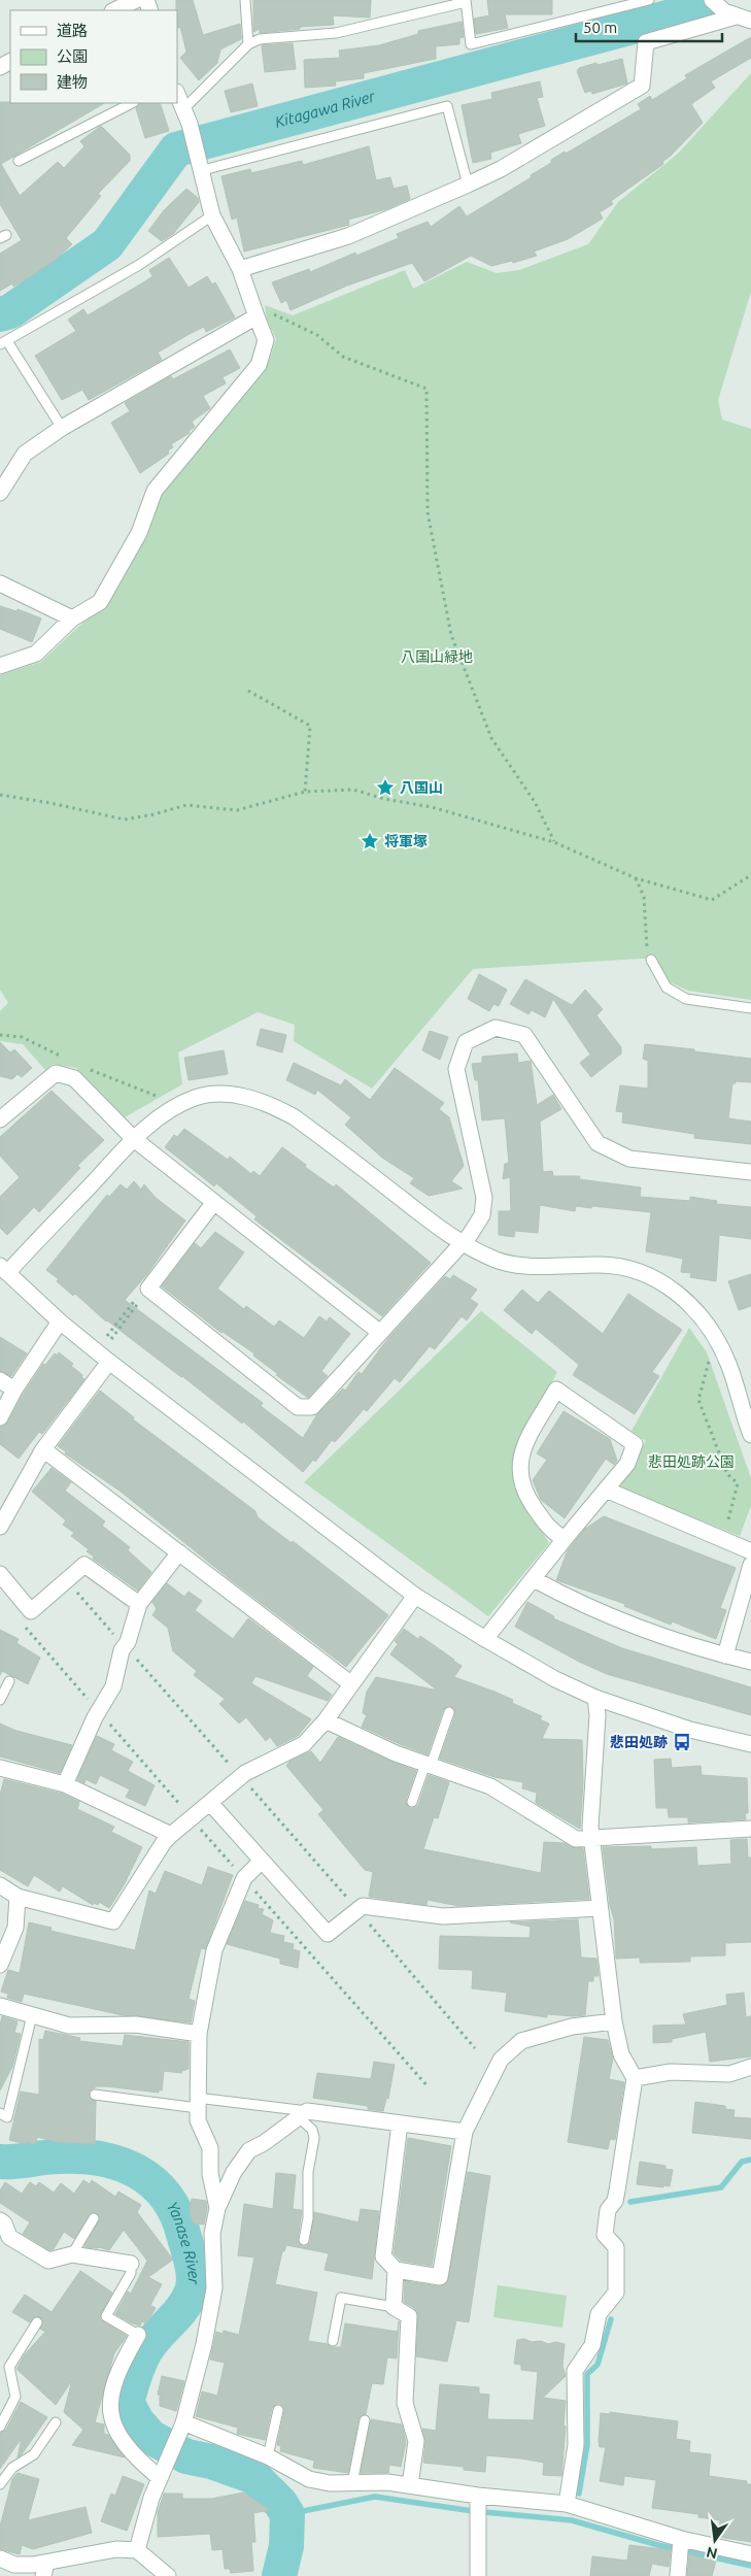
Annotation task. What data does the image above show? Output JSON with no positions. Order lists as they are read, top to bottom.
{
  "water": ["Kitagawa River", "Yanase River"],
  "parks": ["八国山緑地", "悲田処跡公園"],
  "places": {
    "place": ["八国山", "将軍塚"],
    "bus stop": ["悲田処跡"]
  },
  "legend": ["道路", "公園", "建物"],
  "scale_bar": "50 m",
  "north": "bottom"
}
